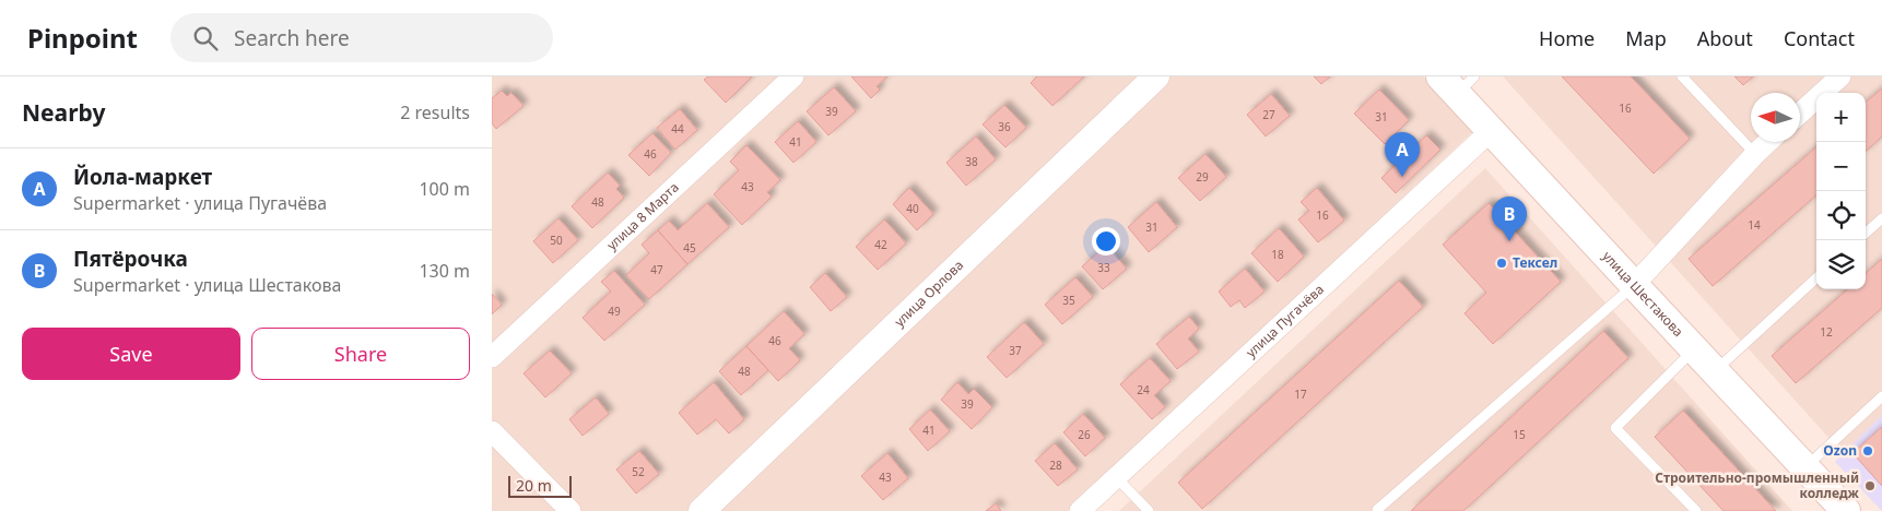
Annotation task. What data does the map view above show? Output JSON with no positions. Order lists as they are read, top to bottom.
{
  "streets": {
    "main road": ["улица Шестакова"],
    "street": ["улица 8 Марта", "улица Орлова", "улица Пугачёва"]
  },
  "crossings": [
    ["улица Шестакова", "улица Пугачёва"]
  ],
  "places": ["Тексел", "Ozon", "Строительно-промышленный колледж"],
  "house_numbers": [
    "16",
    "39",
    "27",
    "31",
    "36",
    "44",
    "41",
    "46",
    "38",
    "29",
    "43",
    "48",
    "40",
    "16",
    "14",
    "31",
    "50",
    "42",
    "45",
    "18",
    "33",
    "47",
    "35",
    "49",
    "12",
    "46",
    "37",
    "48",
    "24",
    "17",
    "39",
    "41",
    "26",
    "15",
    "28",
    "52",
    "43"
  ],
  "scale_bar": "20 m",
  "north": "left",
  "page": {
    "header": "Pinpoint",
    "search": "Search here",
    "nav": [
      "Home",
      "Map",
      "About",
      "Contact"
    ],
    "heading": ["Nearby", "2 results"],
    "map_buttons": ["+", "−"],
    "pins": ["A", "B"],
    "list": [
      {
        "mark": "A",
        "name": "Йола-маркет",
        "note": "Supermarket · улица Пугачёва",
        "value": "100 m"
      },
      {
        "mark": "B",
        "name": "Пятёрочка",
        "note": "Supermarket · улица Шестакова",
        "value": "130 m"
      }
    ],
    "buttons": ["Save", "Share"],
    "scale": "20 m"
  }
}
